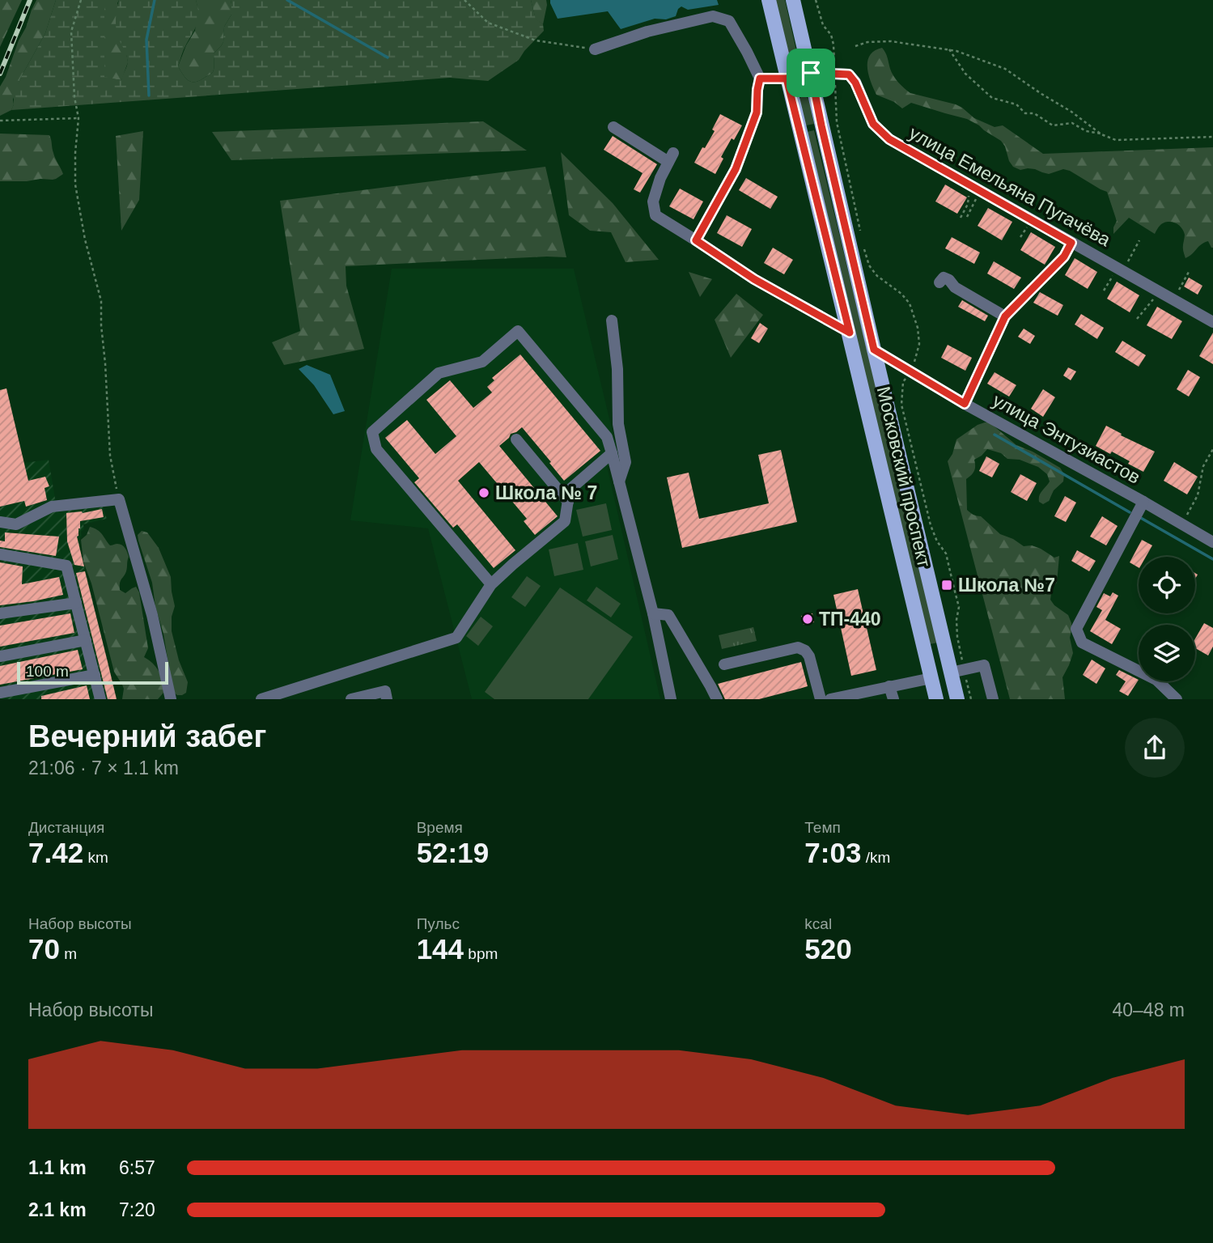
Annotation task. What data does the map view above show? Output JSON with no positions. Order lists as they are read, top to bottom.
{
  "streets": {
    "main road": ["Московский проспект"],
    "street": ["улица Емельяна Пугачёва", "улица Энтузиастов"]
  },
  "crossings": [
    ["улица Емельяна Пугачёва", "Московский проспект"],
    ["улица Энтузиастов", "Московский проспект"]
  ],
  "places": {
    "other": ["Школа № 7", "ТП-440"],
    "transit": ["Школа №7"]
  },
  "scale_bar": "100 m",
  "page": {
    "scale": "100 m",
    "heading": ["Вечерний забег", "21:06 · 7 × 1.1 km"],
    "stats": [
      ["Дистанция", "7.42 km"],
      ["Время", "52:19"],
      ["Темп", "7:03 /km"],
      ["Набор высоты", "70 m"],
      ["Пульс", "144 bpm"],
      ["kcal", "520"]
    ],
    "chart": ["Набор высоты", "40–48 m"],
    "list": [
      {
        "name": "1.1 km",
        "note": "6:57"
      },
      {
        "name": "2.1 km",
        "note": "7:20"
      }
    ]
  }
}
